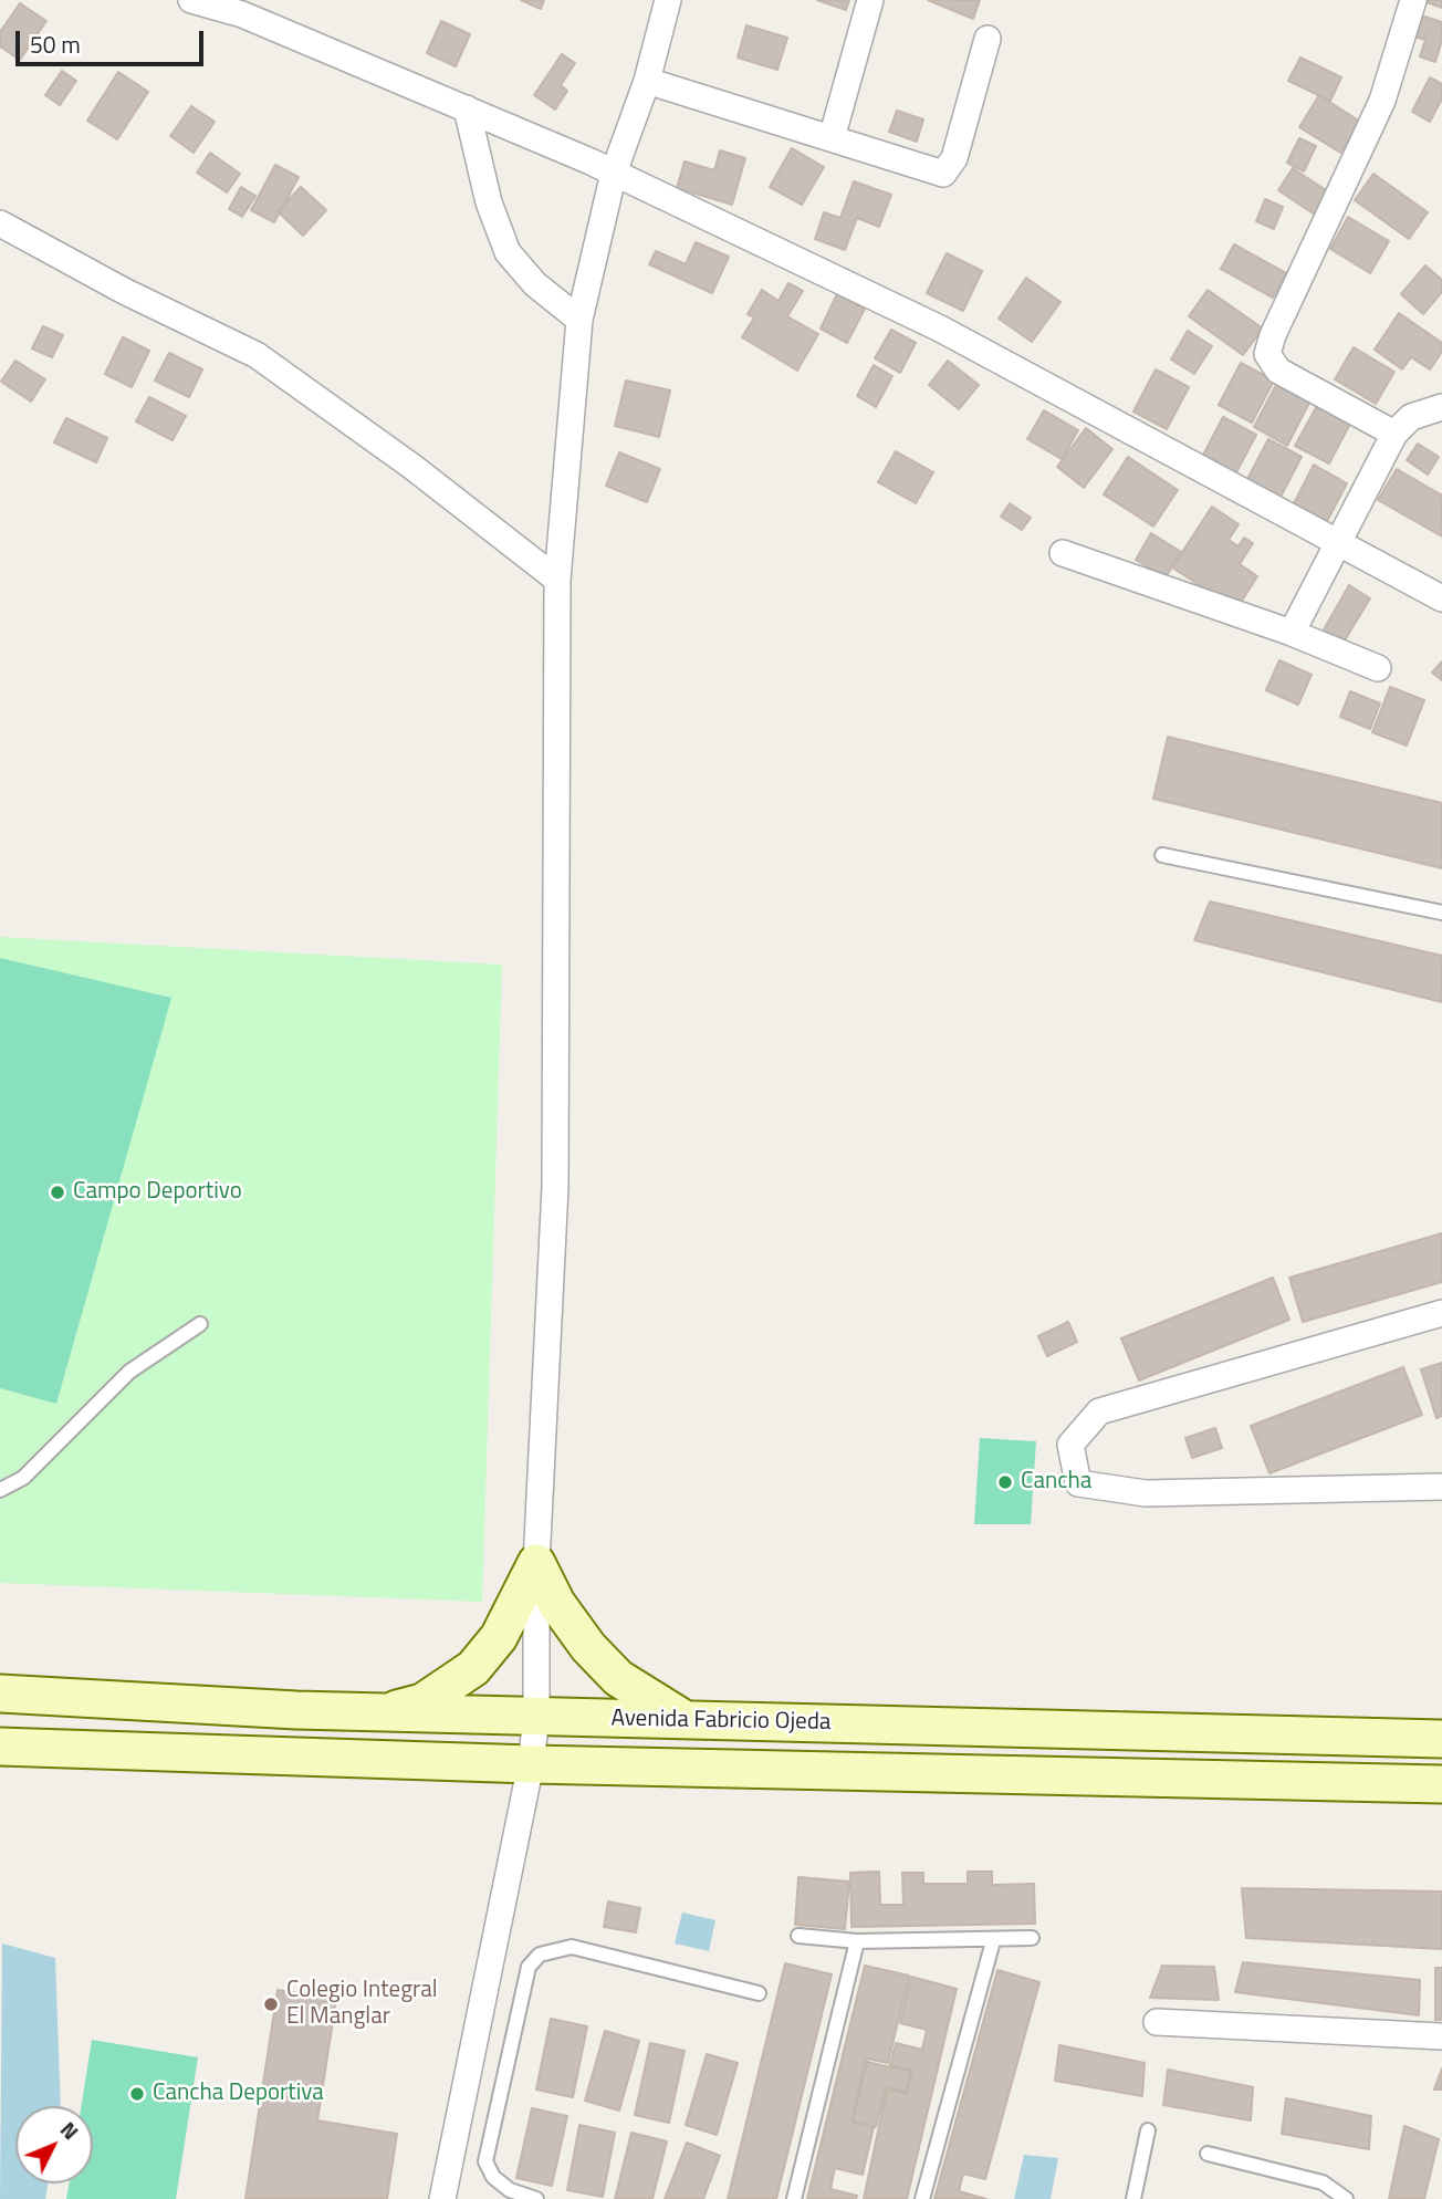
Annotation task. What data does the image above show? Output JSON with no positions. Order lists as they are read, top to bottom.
{
  "streets": {
    "street": ["Avenida Fabricio Ojeda"]
  },
  "places": [
    "Campo Deportivo",
    "Cancha",
    "Colegio Integral El Manglar",
    "Cancha Deportiva"
  ],
  "scale_bar": "50 m",
  "north": "top right"
}
